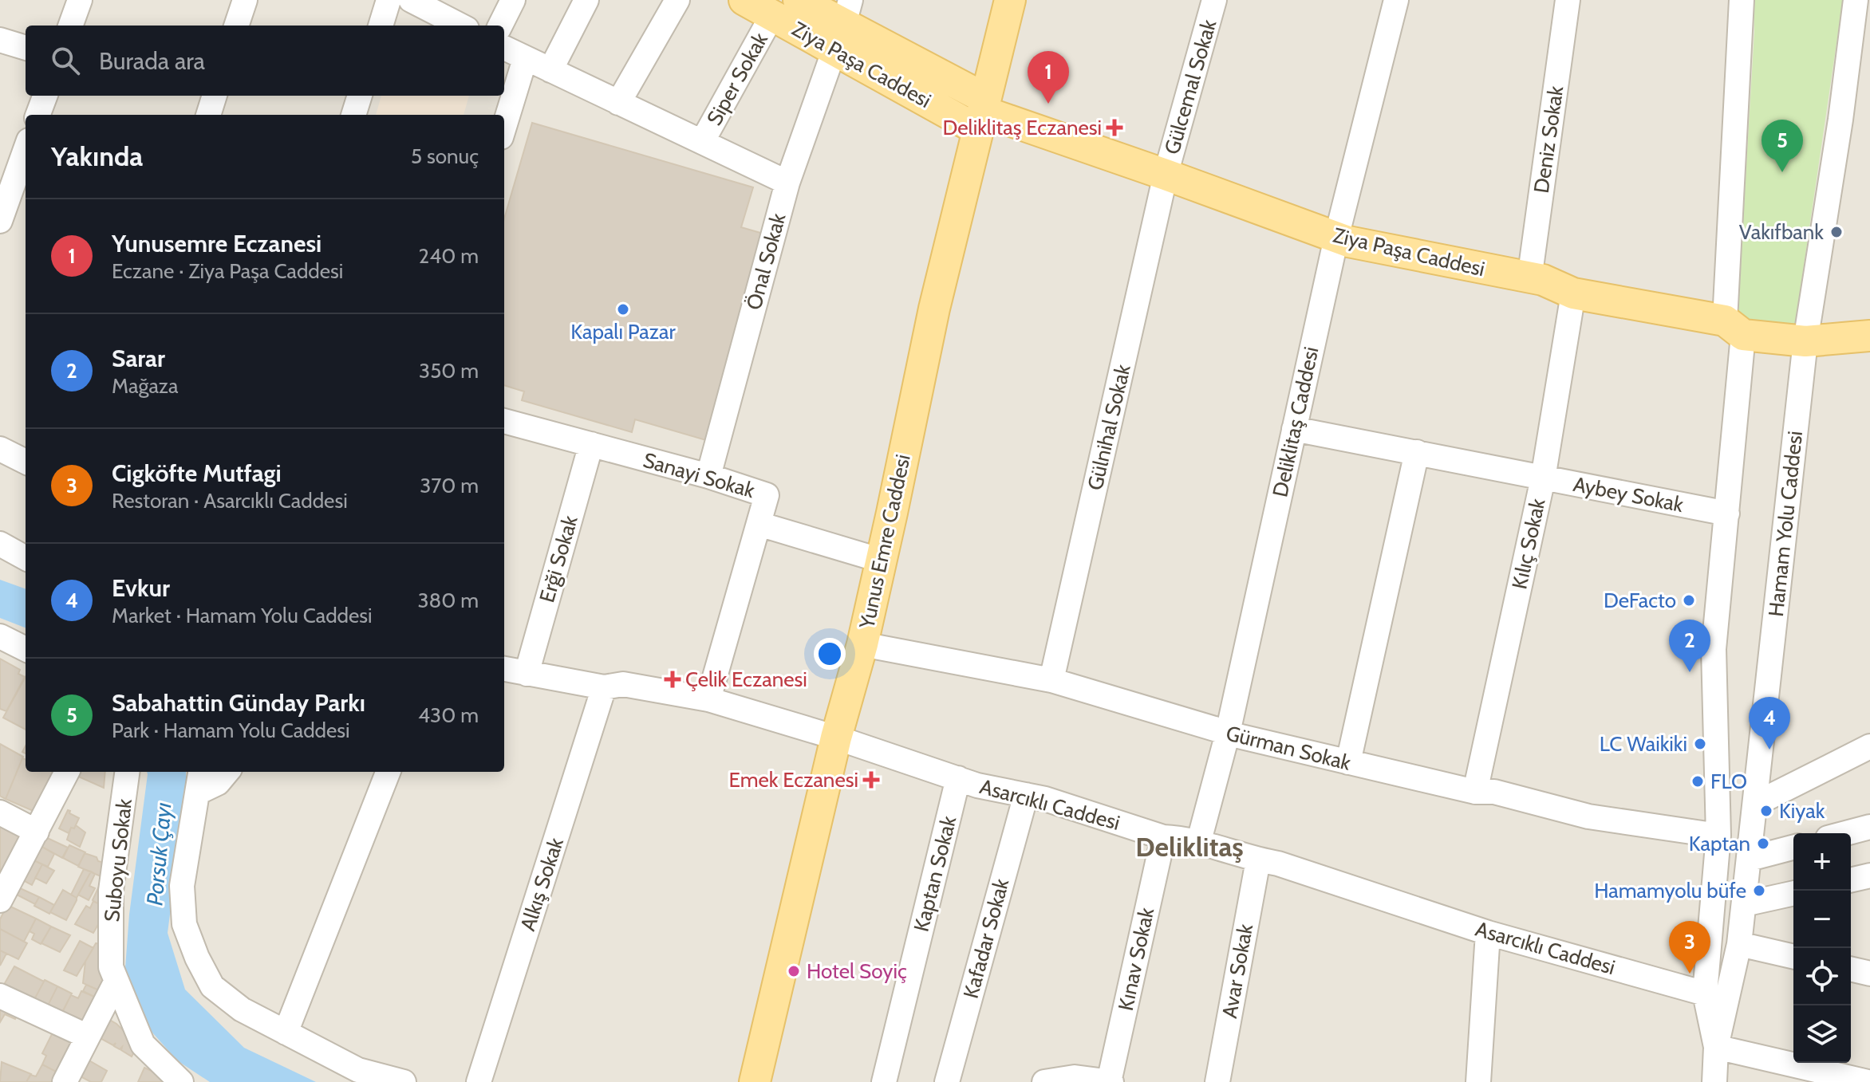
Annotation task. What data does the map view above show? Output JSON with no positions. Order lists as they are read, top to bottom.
{
  "streets": {
    "main road": ["Ziya Paşa Caddesi", "Yunus Emre Caddesi"],
    "street": [
      "Siper Sokak",
      "Gülcemal Sokak",
      "Deniz Sokak",
      "Önal Sokak",
      "Deliklitaş Caddesi",
      "Gülnihal Sokak",
      "Sanayi Sokak",
      "Aybey Sokak",
      "Hamam Yolu Caddesi",
      "Kılıç Sokak",
      "Erği Sokak",
      "Gürman Sokak",
      "Asarcıklı Caddesi",
      "Suboyu Sokak",
      "Kaptan Sokak",
      "Alkış Sokak",
      "Kafadar Sokak",
      "Kınav Sokak",
      "Avar Sokak"
    ]
  },
  "crossings": [
    ["Ziya Paşa Caddesi", "Siper Sokak"],
    ["Ziya Paşa Caddesi", "Gülcemal Sokak"],
    ["Ziya Paşa Caddesi", "Deniz Sokak"],
    ["Ziya Paşa Caddesi", "Önal Sokak"],
    ["Ziya Paşa Caddesi", "Deliklitaş Caddesi"],
    ["Ziya Paşa Caddesi", "Gülnihal Sokak"],
    ["Ziya Paşa Caddesi", "Hamam Yolu Caddesi"],
    ["Ziya Paşa Caddesi", "Yunus Emre Caddesi"],
    ["Ziya Paşa Caddesi", "Kılıç Sokak"],
    ["Gülcemal Sokak", "Gülnihal Sokak"],
    ["Önal Sokak", "Sanayi Sokak"],
    ["Deliklitaş Caddesi", "Aybey Sokak"],
    ["Deliklitaş Caddesi", "Gürman Sokak"],
    ["Deliklitaş Caddesi", "Asarcıklı Caddesi"],
    ["Gülnihal Sokak", "Gürman Sokak"],
    ["Sanayi Sokak", "Erği Sokak"],
    ["Sanayi Sokak", "Asarcıklı Caddesi"],
    ["Aybey Sokak", "Hamam Yolu Caddesi"],
    ["Aybey Sokak", "Kılıç Sokak"],
    ["Hamam Yolu Caddesi", "Gürman Sokak"],
    ["Hamam Yolu Caddesi", "Asarcıklı Caddesi"],
    ["Yunus Emre Caddesi", "Gürman Sokak"],
    ["Yunus Emre Caddesi", "Asarcıklı Caddesi"],
    ["Kılıç Sokak", "Gürman Sokak"],
    ["Erği Sokak", "Asarcıklı Caddesi"],
    ["Asarcıklı Caddesi", "Kaptan Sokak"],
    ["Asarcıklı Caddesi", "Alkış Sokak"],
    ["Asarcıklı Caddesi", "Kafadar Sokak"],
    ["Asarcıklı Caddesi", "Kınav Sokak"],
    ["Asarcıklı Caddesi", "Avar Sokak"]
  ],
  "districts": ["Deliklitaş"],
  "water": ["Porsuk Çayı"],
  "places": {
    "health": ["Deliklitaş Eczanesi", "Çelik Eczanesi", "Emek Eczanesi"],
    "other": [
      "Vakıfbank",
      "Kapalı Pazar",
      "DeFacto",
      "LC Waikiki",
      "FLO",
      "Kiyak",
      "Kaptan",
      "Hamamyolu büfe",
      "Hotel Soyiç"
    ]
  },
  "page": {
    "search": "Burada ara",
    "pins": [
      "1",
      "5",
      "2",
      "4",
      "3"
    ],
    "heading": ["Yakında", "5 sonuç"],
    "list": [
      {
        "mark": "1",
        "name": "Yunusemre Eczanesi",
        "note": "Eczane · Ziya Paşa Caddesi",
        "value": "240 m"
      },
      {
        "mark": "2",
        "name": "Sarar",
        "note": "Mağaza",
        "value": "350 m"
      },
      {
        "mark": "3",
        "name": "Cigköfte Mutfagi",
        "note": "Restoran · Asarcıklı Caddesi",
        "value": "370 m"
      },
      {
        "mark": "4",
        "name": "Evkur",
        "note": "Market · Hamam Yolu Caddesi",
        "value": "380 m"
      },
      {
        "mark": "5",
        "name": "Sabahattin Günday Parkı",
        "note": "Park · Hamam Yolu Caddesi",
        "value": "430 m"
      }
    ],
    "map_buttons": ["+", "−"]
  }
}
